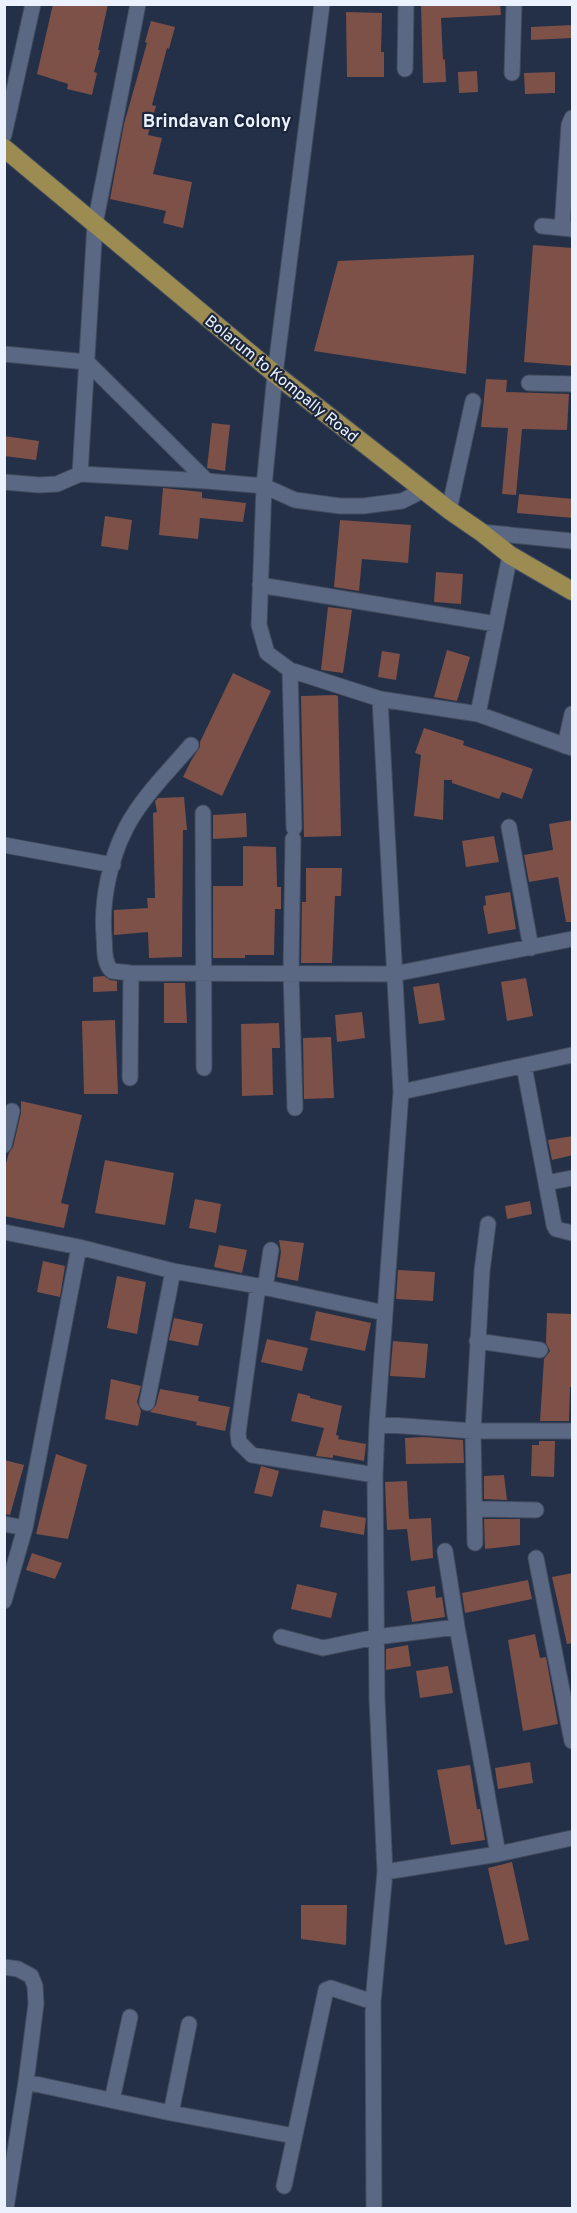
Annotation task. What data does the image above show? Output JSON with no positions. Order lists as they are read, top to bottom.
{
  "streets": {
    "main road": ["Bolarum to Kompally Road"]
  },
  "districts": ["Brindavan Colony"]
}
